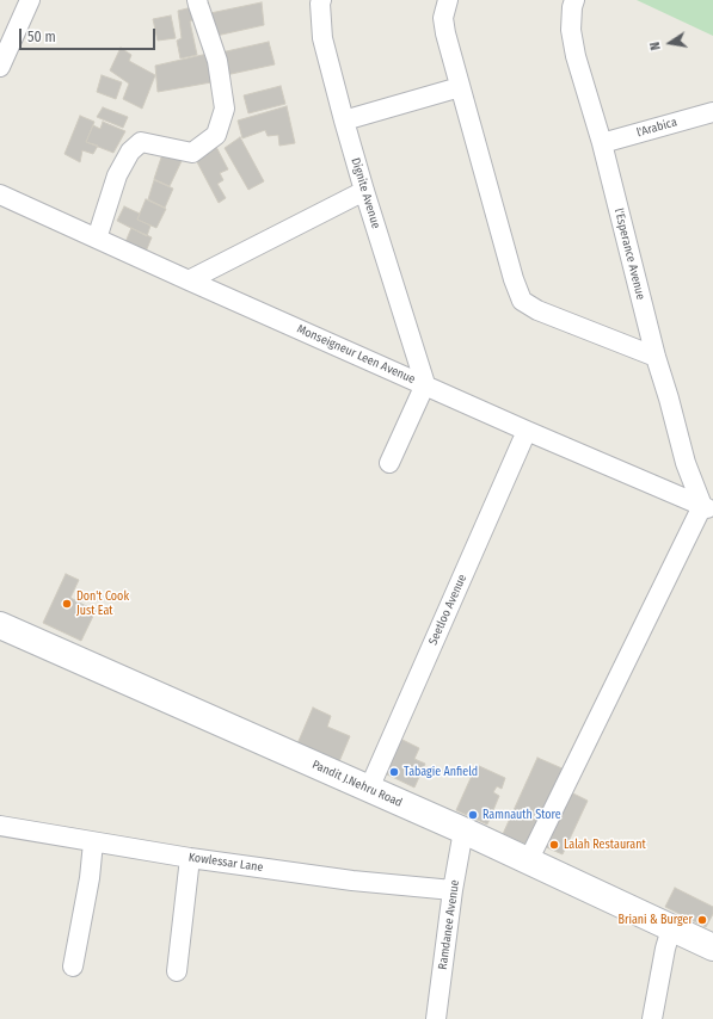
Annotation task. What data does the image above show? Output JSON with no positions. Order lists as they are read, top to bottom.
{
  "streets": {
    "street": [
      "l'Arabica",
      "Dignite Avenue",
      "l'Esperance Avenue",
      "Monseigneur Leen Avenue",
      "Seetloo Avenue",
      "Pandit J.Nehru Road",
      "Kowlessar Lane",
      "Ramdanee Avenue"
    ]
  },
  "crossings": [
    ["l'Arabica", "l'Esperance Avenue"],
    ["Dignite Avenue", "Monseigneur Leen Avenue"],
    ["l'Esperance Avenue", "Monseigneur Leen Avenue"],
    ["Monseigneur Leen Avenue", "Seetloo Avenue"],
    ["Seetloo Avenue", "Pandit J.Nehru Road"],
    ["Pandit J.Nehru Road", "Ramdanee Avenue"],
    ["Kowlessar Lane", "Ramdanee Avenue"]
  ],
  "places": [
    "Don't Cook Just Eat",
    "Tabagie Anfield",
    "Ramnauth Store",
    "Lalah Restaurant",
    "Briani & Burger"
  ],
  "scale_bar": "50 m",
  "north": "left"
}
